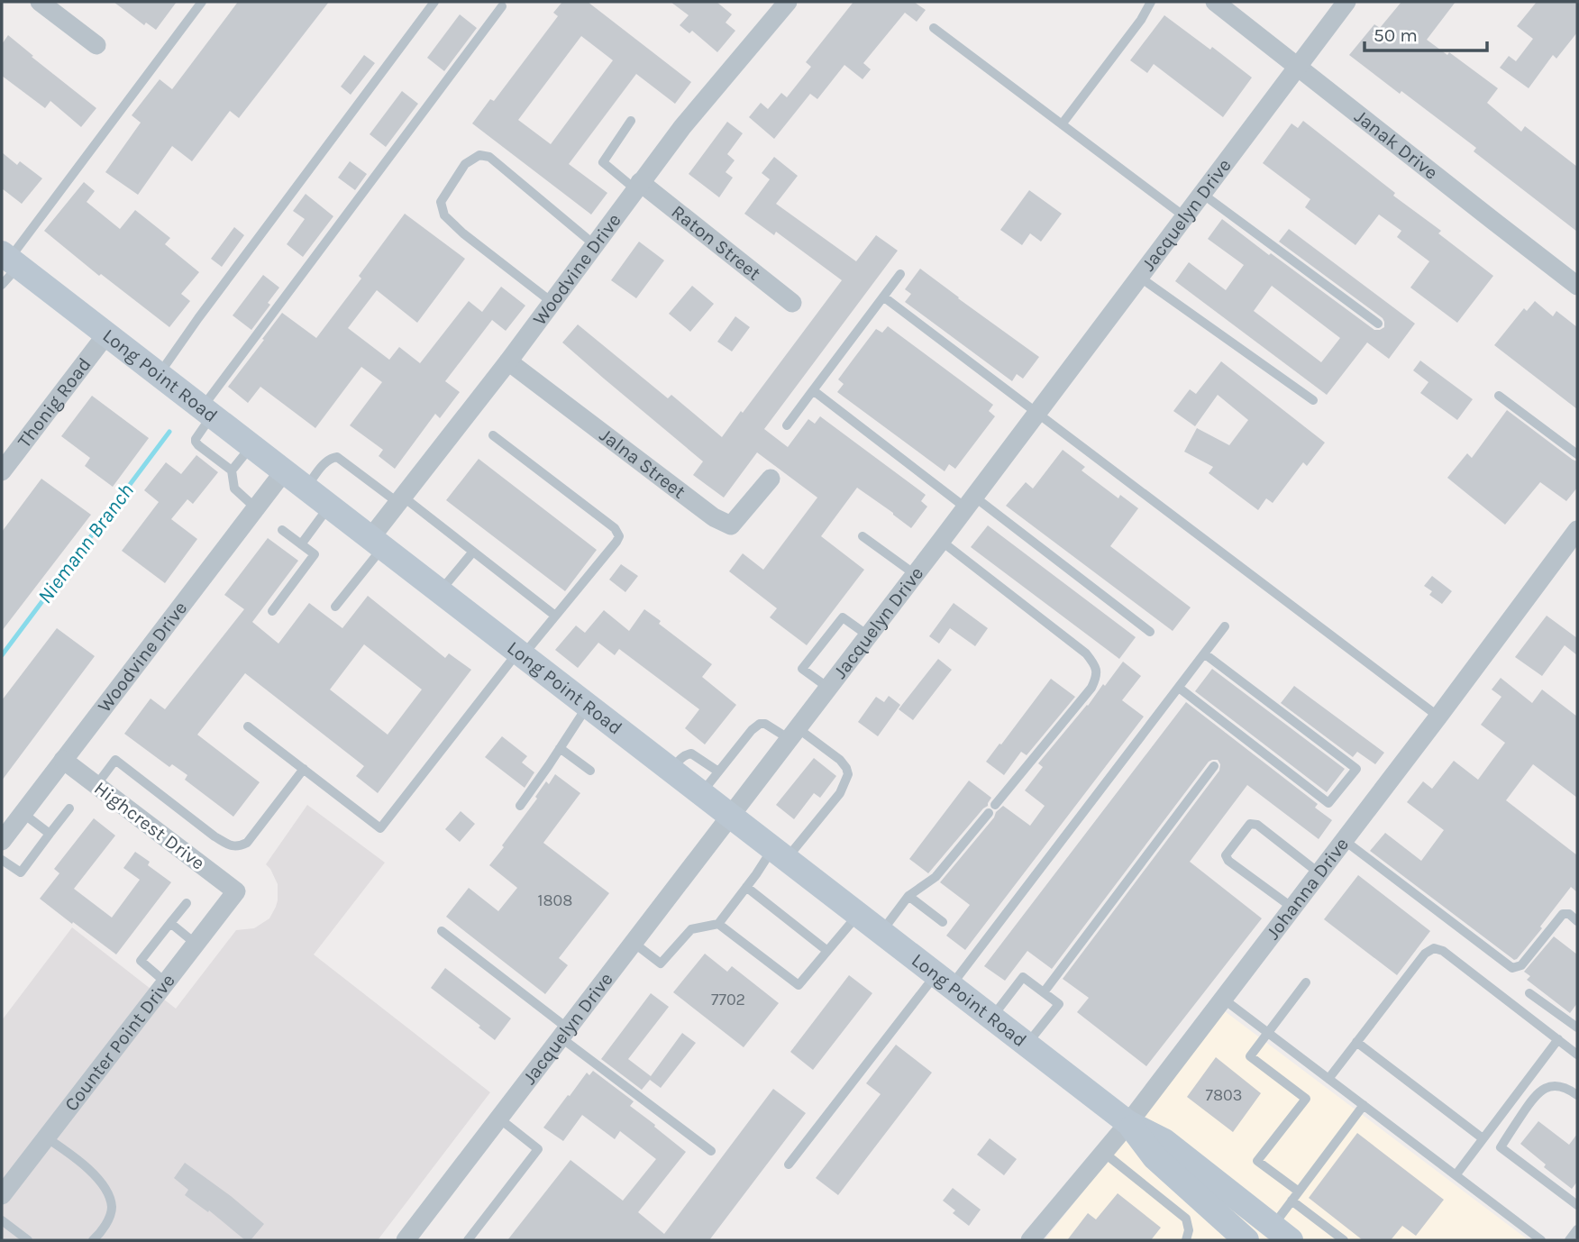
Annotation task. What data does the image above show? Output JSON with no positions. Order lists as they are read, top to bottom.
{
  "streets": {
    "main road": ["Long Point Road"],
    "street": [
      "Janak Drive",
      "Jacquelyn Drive",
      "Raton Street",
      "Woodvine Drive",
      "Thonig Road",
      "Jalna Street",
      "Highcrest Drive",
      "Johanna Drive",
      "Counter Point Drive"
    ]
  },
  "crossings": [
    ["Janak Drive", "Jacquelyn Drive"],
    ["Jacquelyn Drive", "Long Point Road"],
    ["Raton Street", "Woodvine Drive"],
    ["Woodvine Drive", "Long Point Road"],
    ["Woodvine Drive", "Jalna Street"],
    ["Woodvine Drive", "Highcrest Drive"],
    ["Long Point Road", "Thonig Road"],
    ["Long Point Road", "Johanna Drive"],
    ["Highcrest Drive", "Counter Point Drive"]
  ],
  "water": ["Niemann Branch"],
  "house_numbers": ["1808", "7702", "7803"],
  "scale_bar": "50 m"
}
